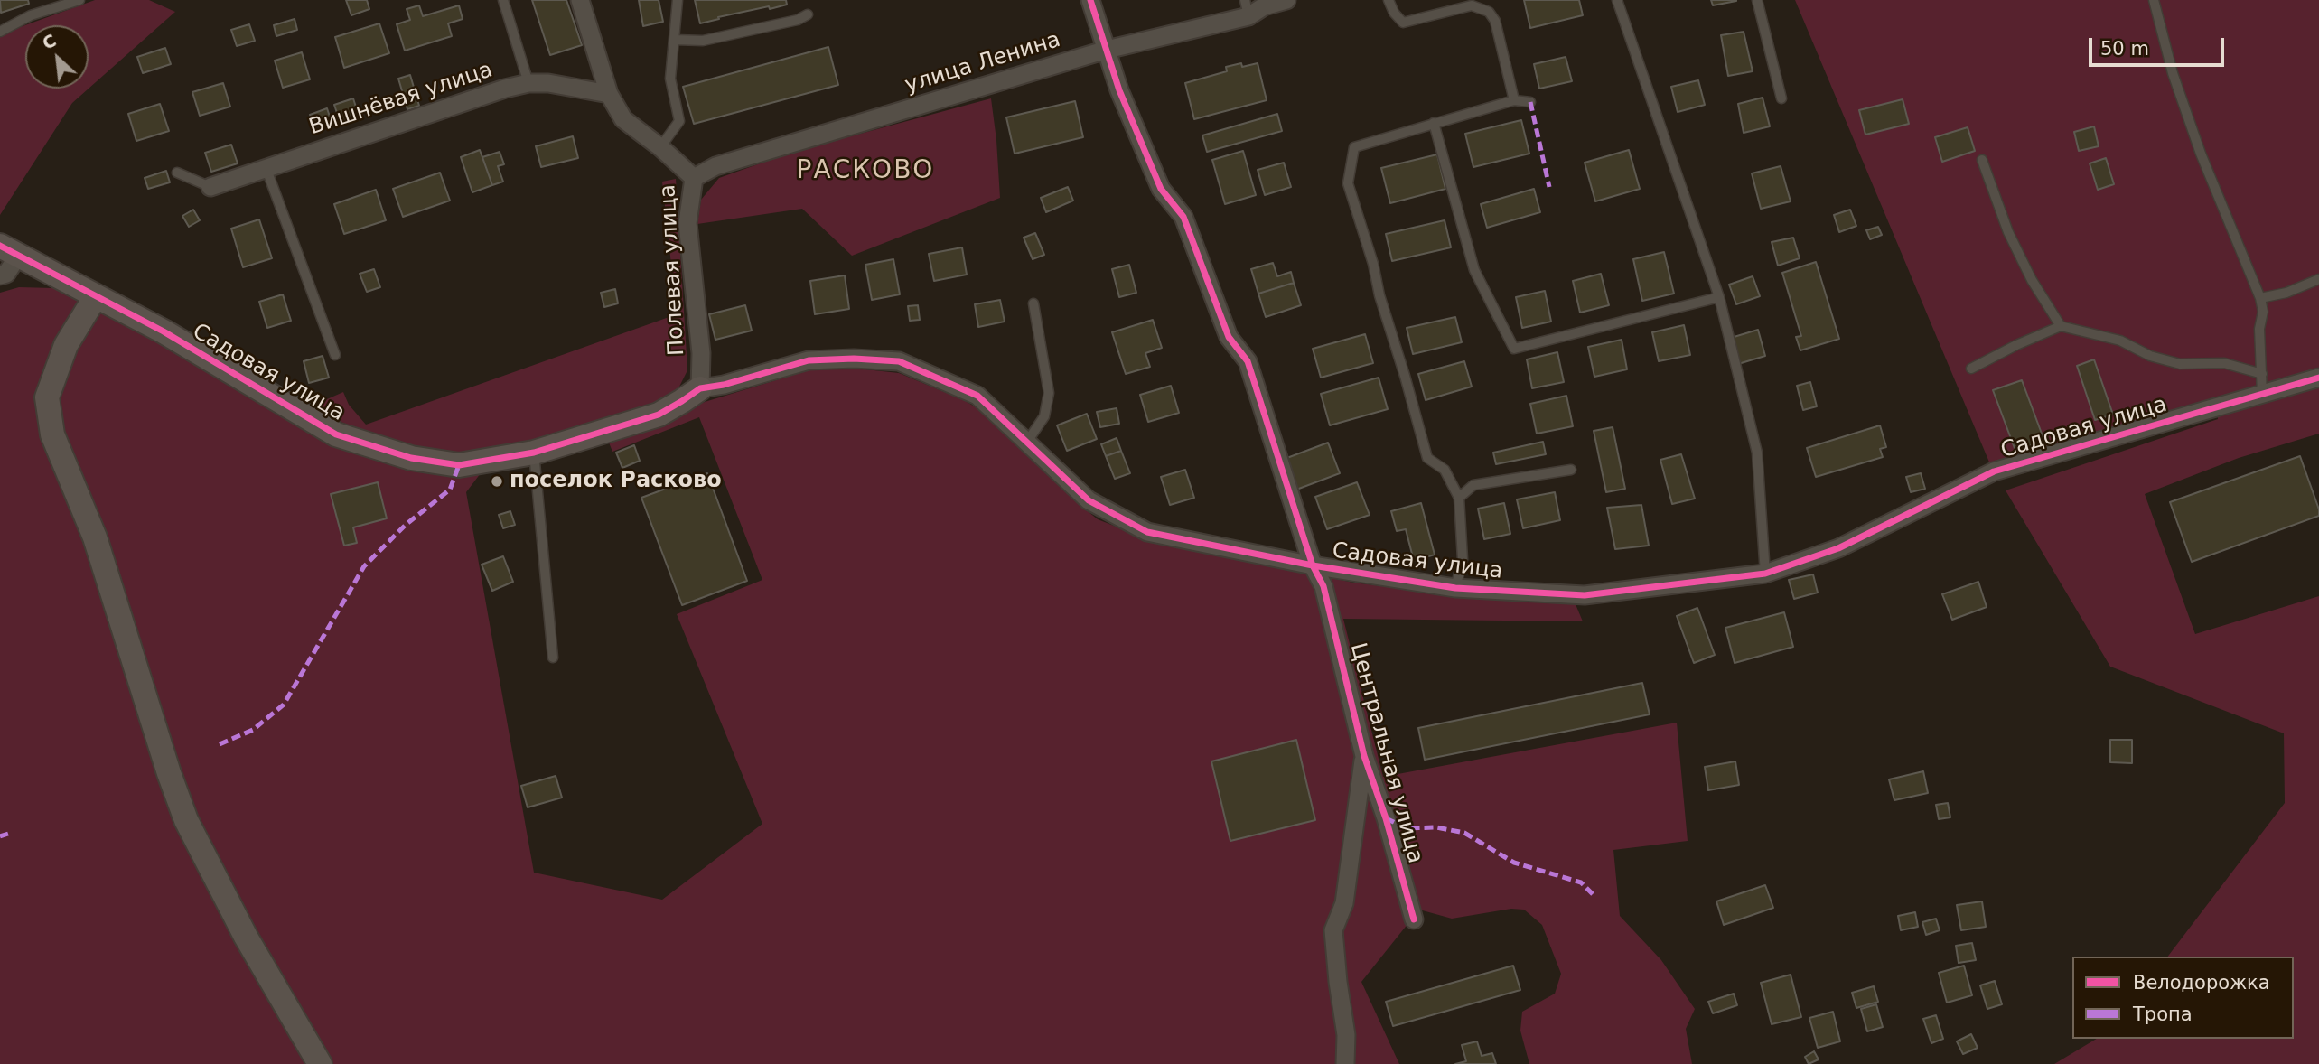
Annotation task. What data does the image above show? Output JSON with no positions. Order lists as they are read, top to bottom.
{
  "streets": {
    "main road": ["Садовая улица"],
    "street": [
      "улица Ленина",
      "Вишнёвая улица",
      "Полевая улица",
      "Центральная улица"
    ]
  },
  "crossings": [
    ["улица Ленина", "Полевая улица"],
    ["улица Ленина", "Центральная улица"],
    ["Вишнёвая улица", "Полевая улица"],
    ["Полевая улица", "Садовая улица"],
    ["Садовая улица", "Центральная улица"]
  ],
  "districts": ["РАСКОВО"],
  "places": ["поселок Расково"],
  "legend": ["Велодорожка", "Тропа"],
  "scale_bar": "50 m",
  "north": "top left"
}
